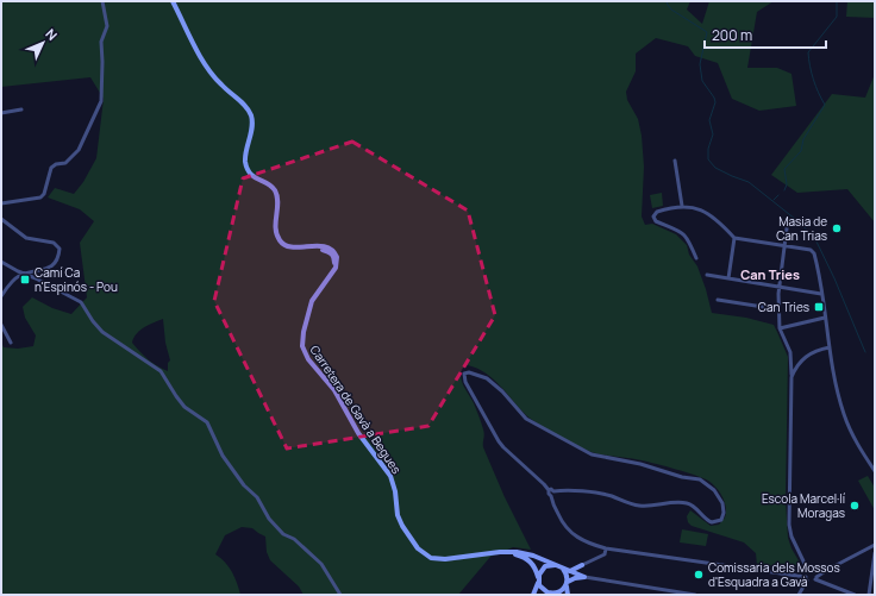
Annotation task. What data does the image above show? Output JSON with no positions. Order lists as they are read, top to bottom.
{
  "streets": {
    "main road": ["Carretera de Gavà a Begues"]
  },
  "districts": ["Can Tries"],
  "places": {
    "other": ["Masia de Can Trias", "Escola Marcel·lí Moragas", "Comissaria dels Mossos d'Esquadra a Gavà"],
    "transit": ["Camí Ca n'Espinós - Pou", "Can Tries"]
  },
  "scale_bar": "200 m",
  "north": "top right"
}
